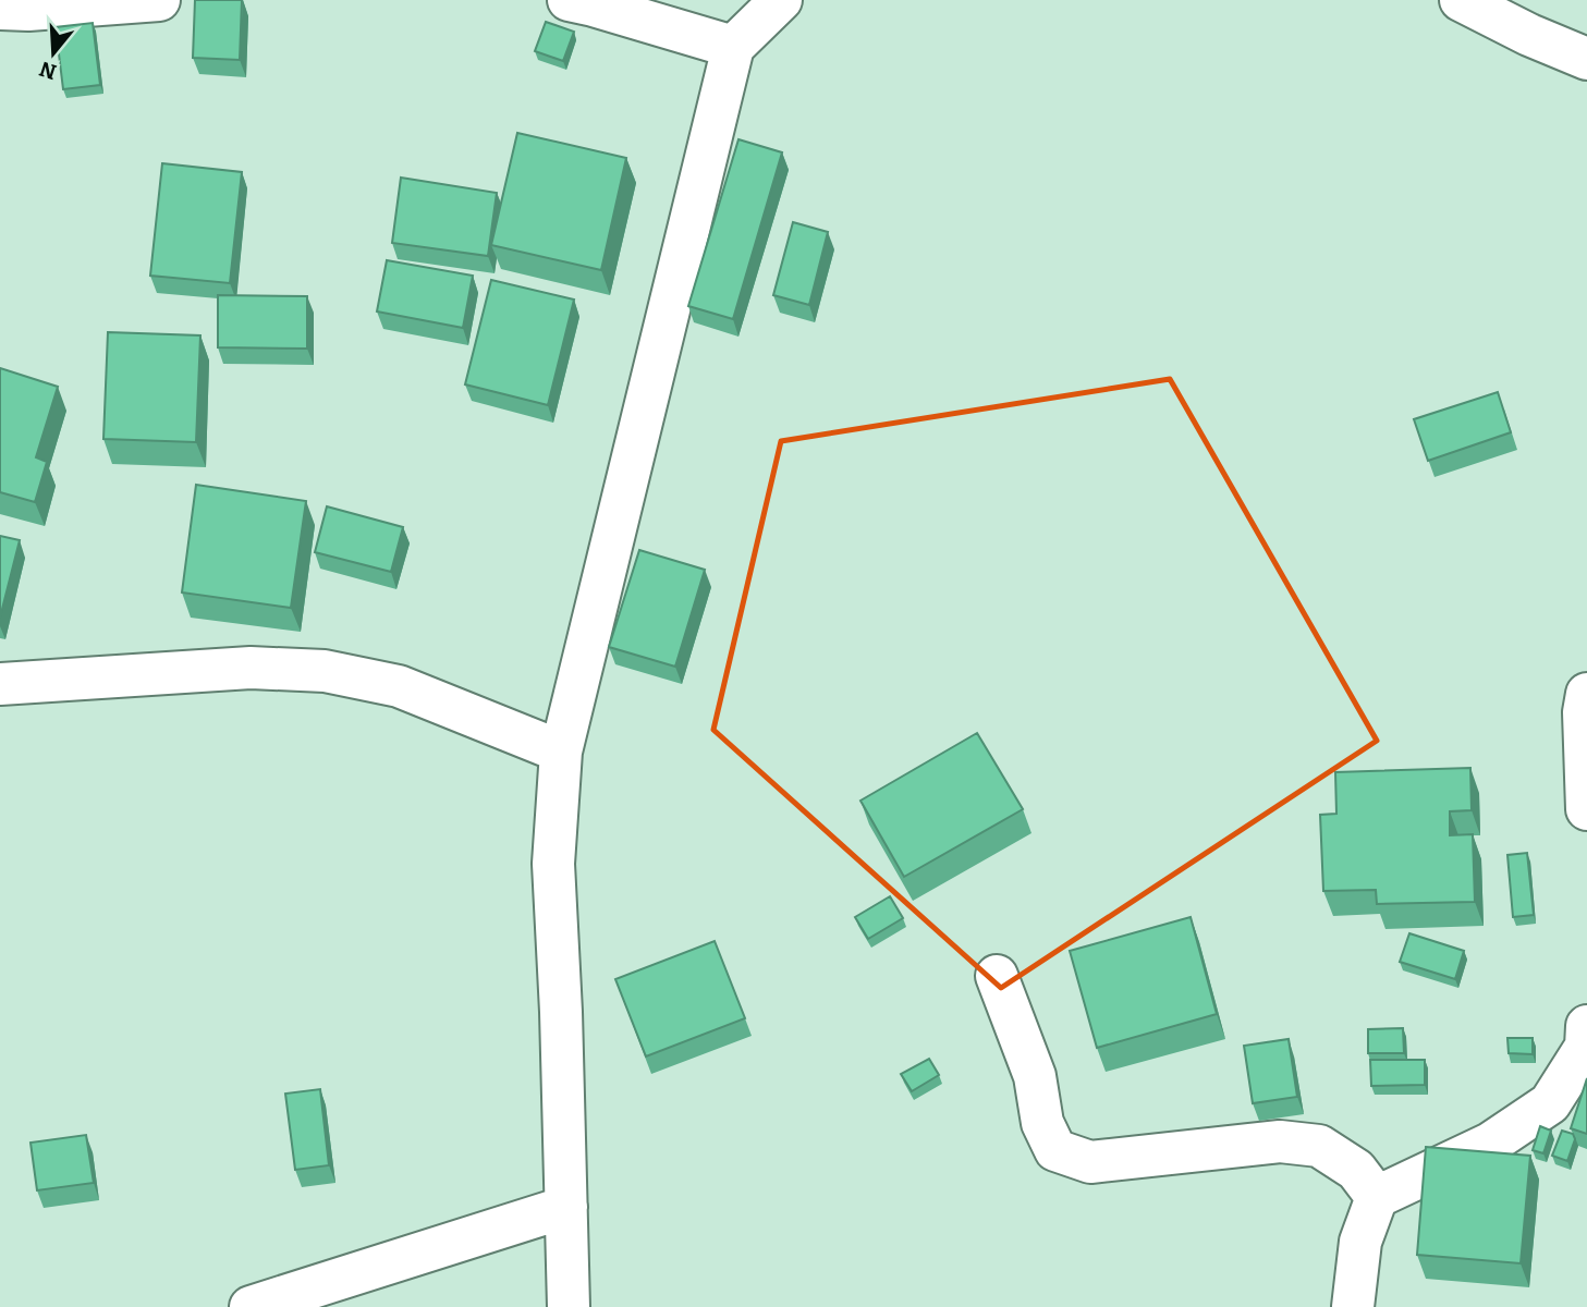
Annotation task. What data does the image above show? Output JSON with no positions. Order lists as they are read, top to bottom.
{
  "north": "bottom"
}
